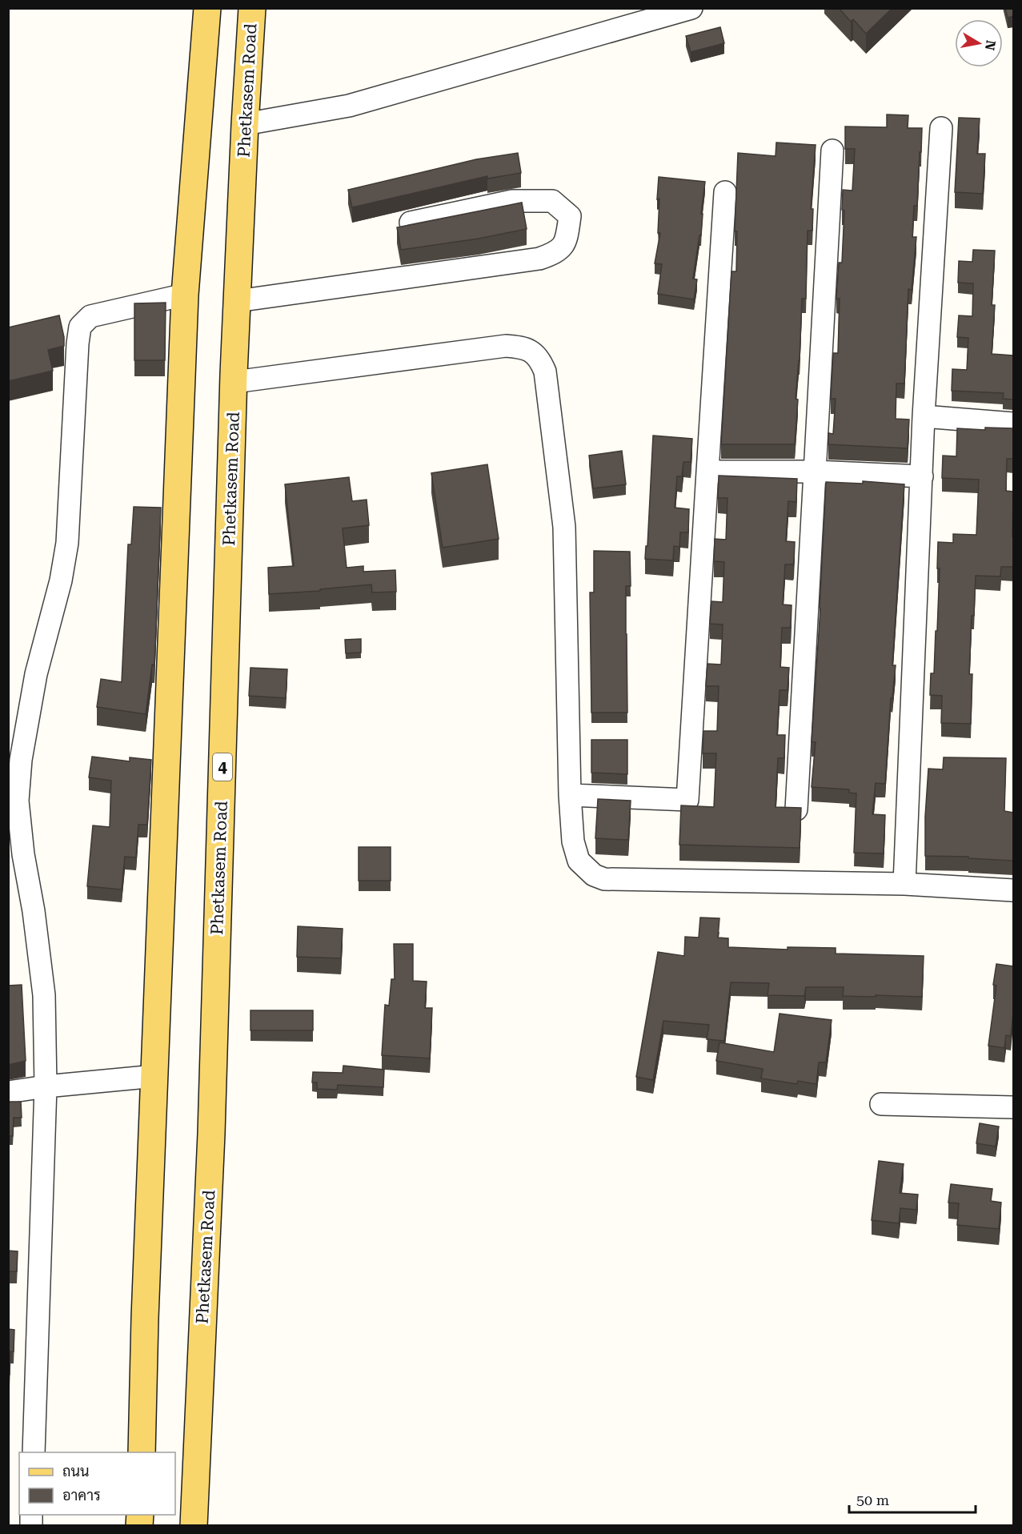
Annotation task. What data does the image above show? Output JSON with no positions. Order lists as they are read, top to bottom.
{
  "streets": {
    "main road": ["Phetkasem Road", "4"]
  },
  "legend": ["ถนน", "อาคาร"],
  "scale_bar": "50 m",
  "north": "right"
}
